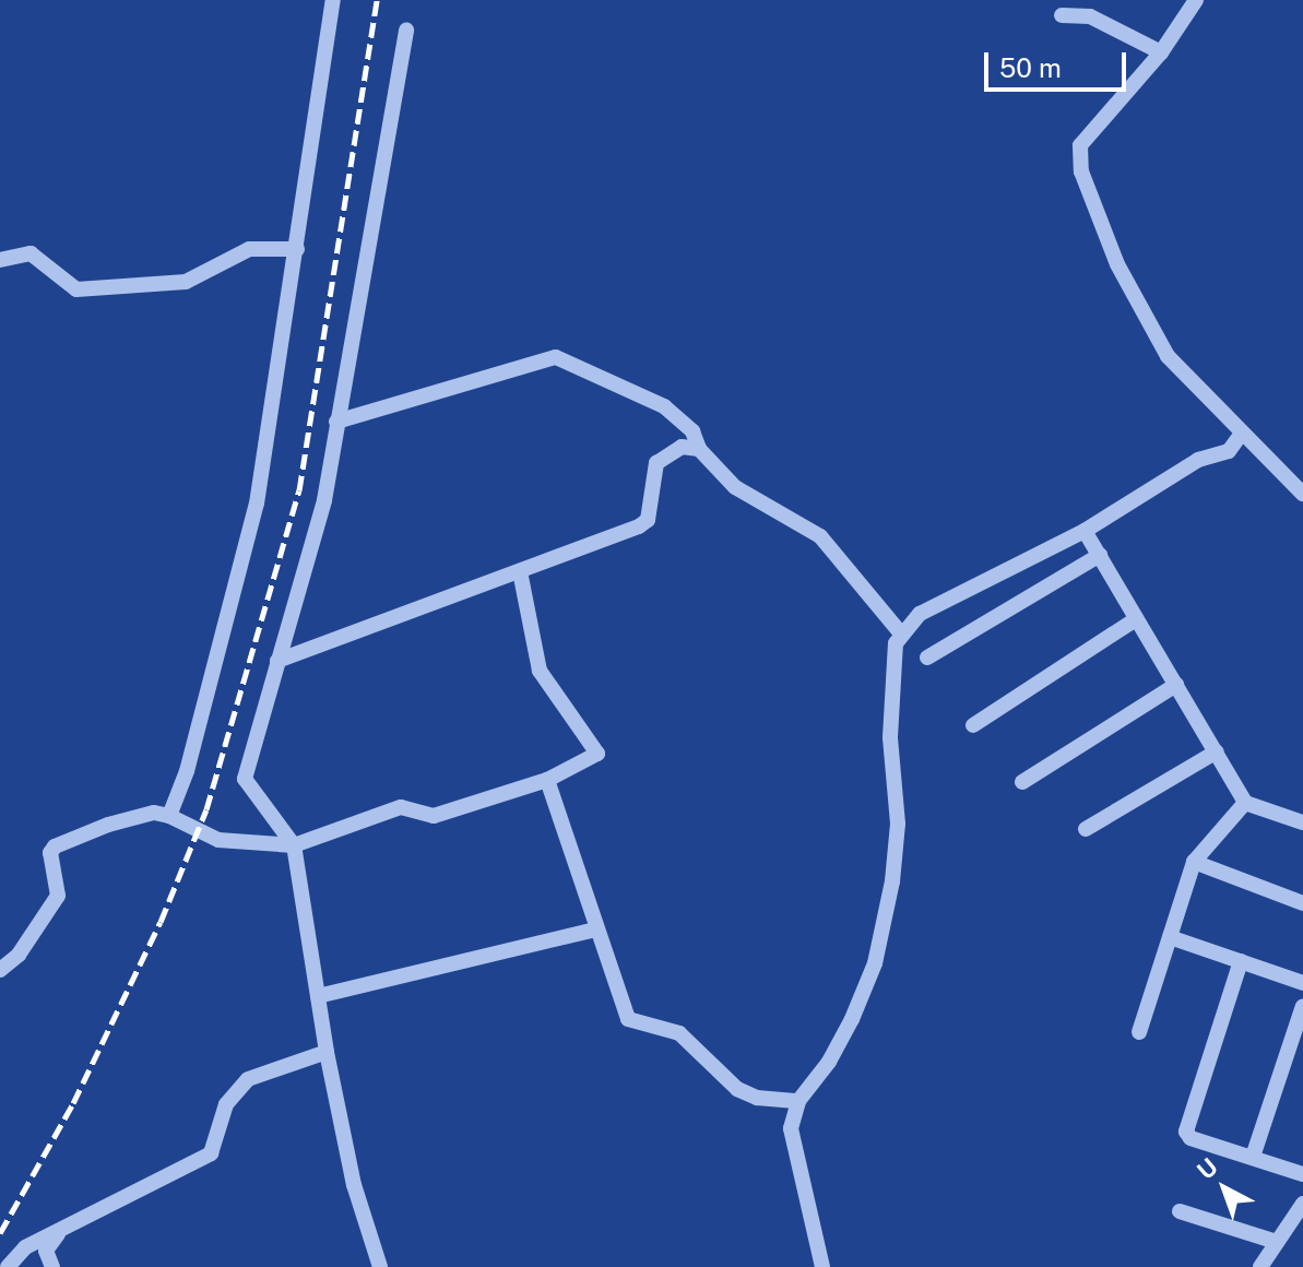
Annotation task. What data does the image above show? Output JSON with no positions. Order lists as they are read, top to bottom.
{
  "scale_bar": "50 m",
  "north": "top left"
}
